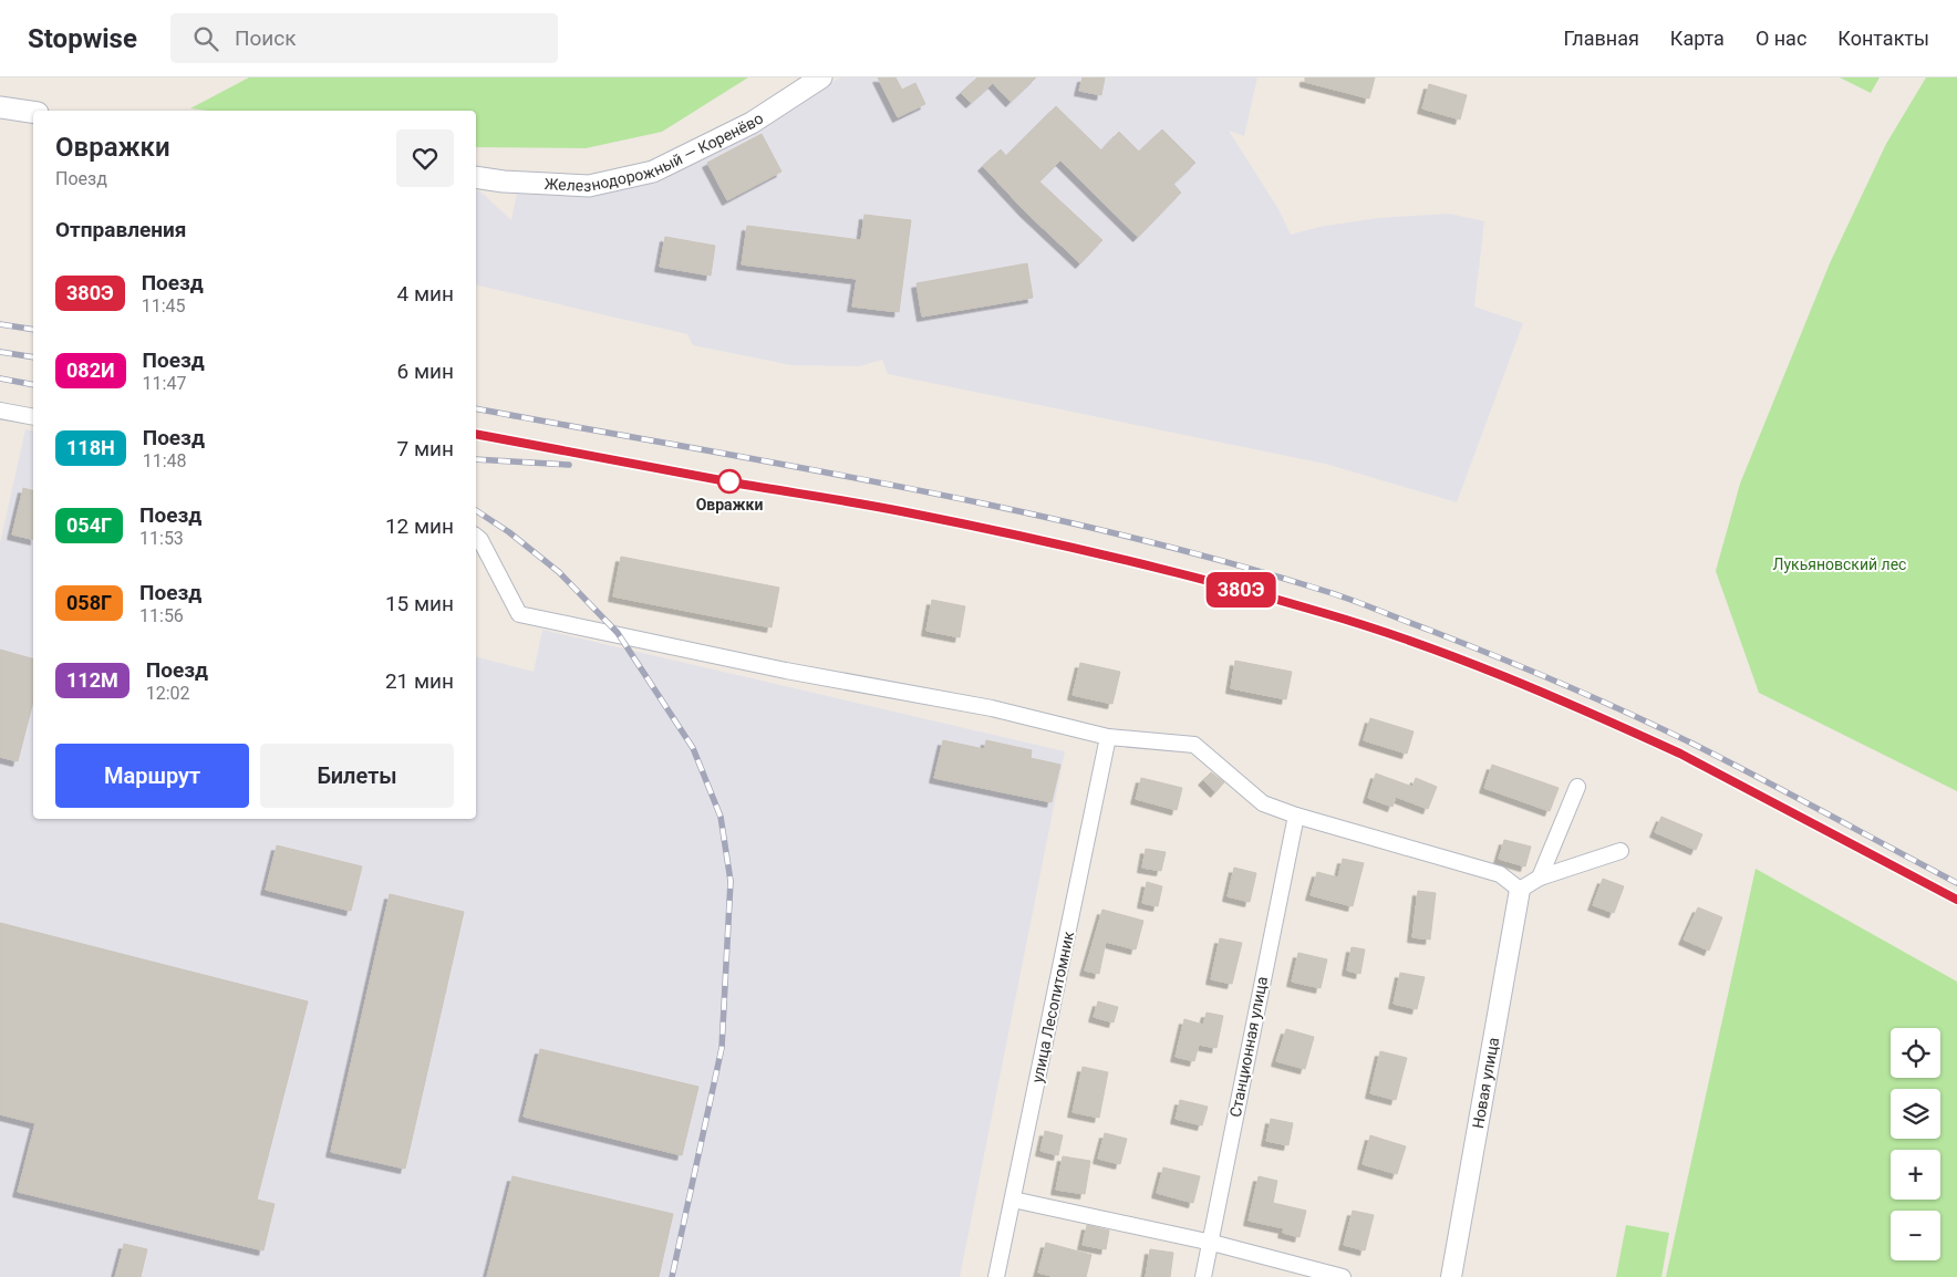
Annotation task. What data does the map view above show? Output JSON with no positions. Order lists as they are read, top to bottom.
{
  "streets": {
    "main road": ["Железнодорожный — Коренёво"],
    "street": ["улица Лесопитомник", "Станционная улица", "Новая улица"]
  },
  "parks": ["Лукьяновский лес"],
  "places": ["Овражки"],
  "page": {
    "header": "Stopwise",
    "search": "Поиск",
    "nav": [
      "Главная",
      "Карта",
      "О нас",
      "Контакты"
    ],
    "on_map": "380Э",
    "heading": [
      ["Овражки", "Поезд"],
      "Отправления"
    ],
    "list": [
      {
        "mark": "380Э",
        "name": "Поезд",
        "note": "11:45",
        "value": "4 мин"
      },
      {
        "mark": "082И",
        "name": "Поезд",
        "note": "11:47",
        "value": "6 мин"
      },
      {
        "mark": "118Н",
        "name": "Поезд",
        "note": "11:48",
        "value": "7 мин"
      },
      {
        "mark": "054Г",
        "name": "Поезд",
        "note": "11:53",
        "value": "12 мин"
      },
      {
        "mark": "058Г",
        "name": "Поезд",
        "note": "11:56",
        "value": "15 мин"
      },
      {
        "mark": "112М",
        "name": "Поезд",
        "note": "12:02",
        "value": "21 мин"
      }
    ],
    "buttons": ["Маршрут", "Билеты"],
    "map_buttons": ["+", "−"]
  }
}
